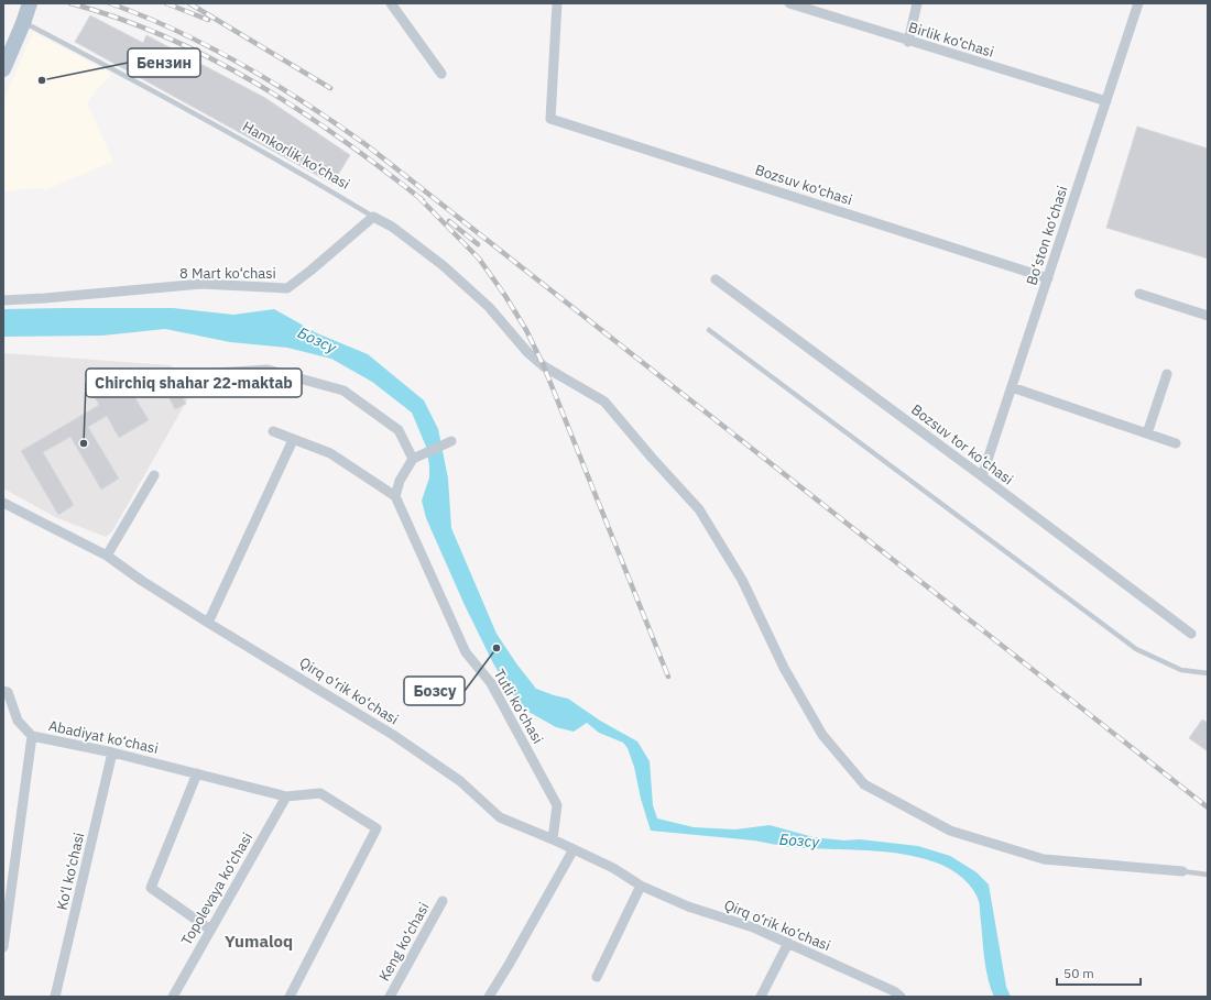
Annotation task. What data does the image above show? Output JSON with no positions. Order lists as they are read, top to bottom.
{
  "streets": {
    "street": [
      "Birlik ko‘chasi",
      "Hamkorlik ko‘chasi",
      "Bozsuv ko‘chasi",
      "Bo‘ston ko‘chasi",
      "8 Mart ko‘chasi",
      "Bozsuv tor ko‘chasi",
      "Qirq o‘rik ko‘chasi",
      "Tutli ko‘chasi",
      "Abadiyat ko‘chasi",
      "Ko‘l ko‘chasi",
      "Topolevaya ko‘chasi",
      "Keng ko‘chasi"
    ]
  },
  "crossings": [
    ["Birlik ko‘chasi", "Bo‘ston ko‘chasi"],
    ["Hamkorlik ko‘chasi", "8 Mart ko‘chasi"],
    ["Bozsuv ko‘chasi", "Bo‘ston ko‘chasi"],
    ["Bo‘ston ko‘chasi", "Bozsuv tor ko‘chasi"],
    ["Qirq o‘rik ko‘chasi", "Tutli ko‘chasi"],
    ["Abadiyat ko‘chasi", "Ko‘l ko‘chasi"],
    ["Abadiyat ko‘chasi", "Topolevaya ko‘chasi"]
  ],
  "districts": ["Yumaloq"],
  "water": ["Бозсу"],
  "places": ["Бензин", "Chirchiq shahar 22-maktab", "Бозсу"],
  "scale_bar": "50 m"
}
